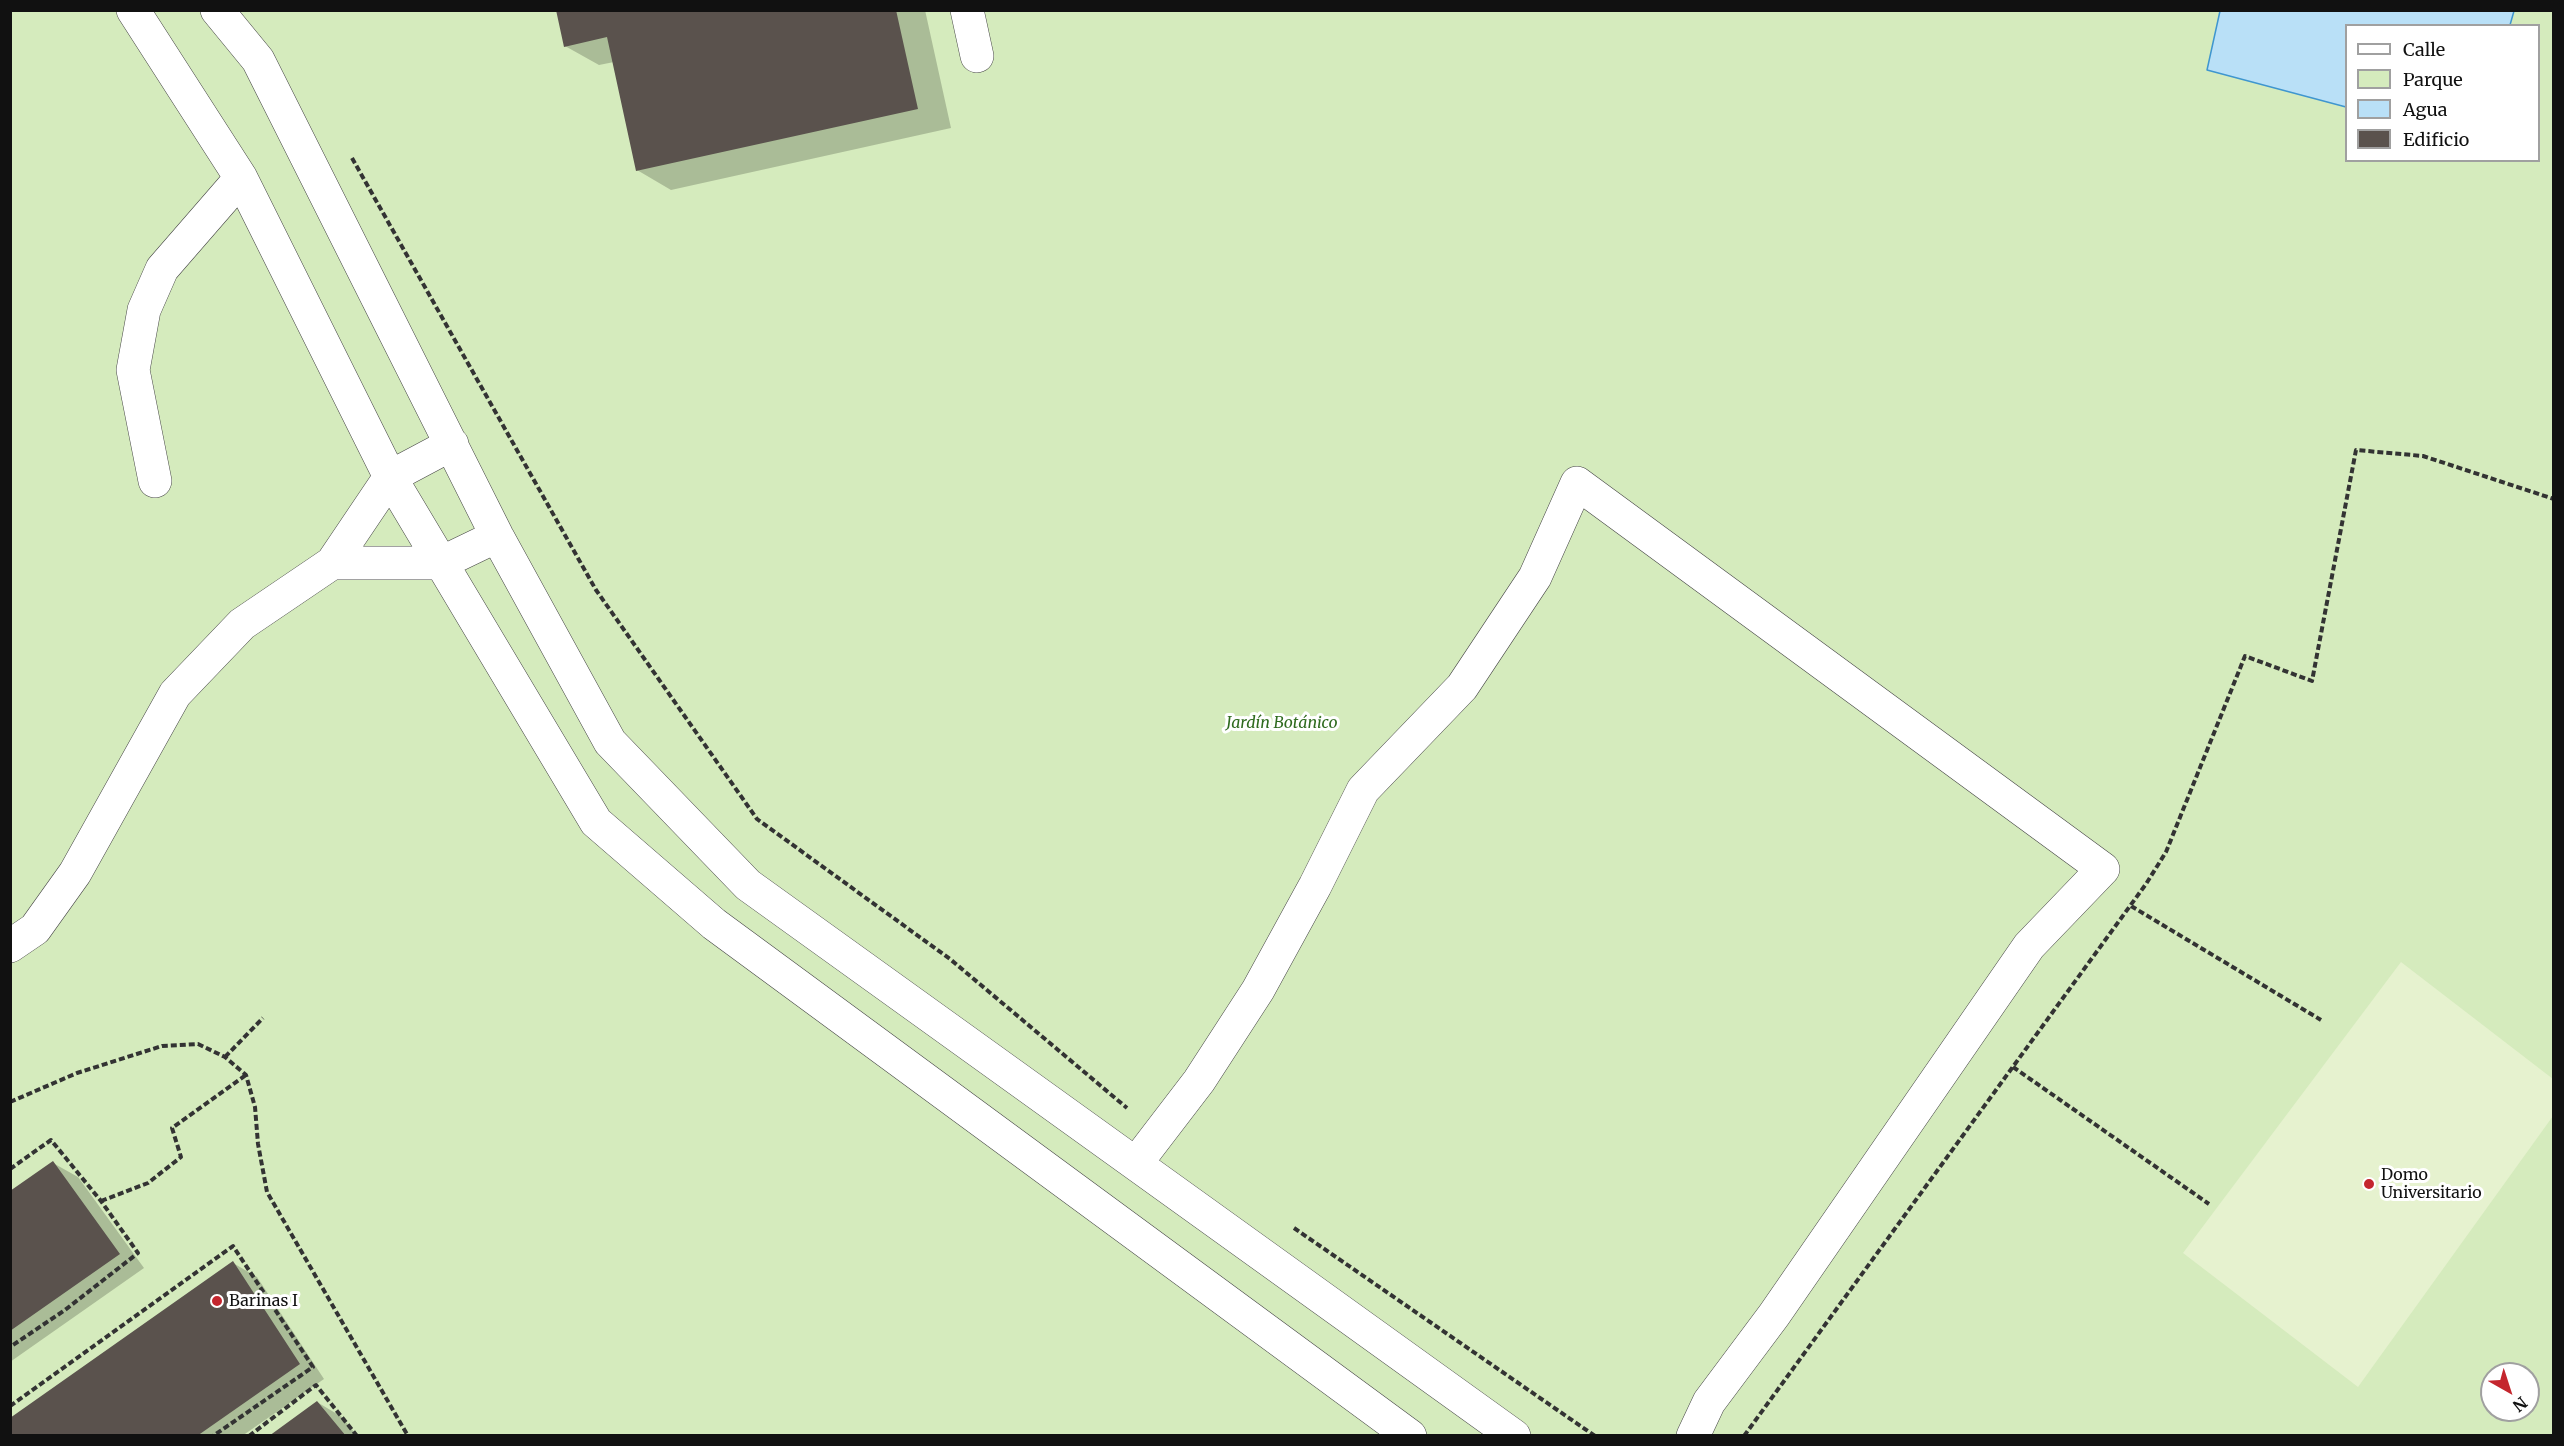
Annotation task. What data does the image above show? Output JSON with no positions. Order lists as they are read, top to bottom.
{
  "parks": ["Jardín Botánico"],
  "places": ["Domo Universitario", "Barinas I"],
  "legend": [
    "Calle",
    "Parque",
    "Agua",
    "Edificio"
  ],
  "north": "bottom right"
}
